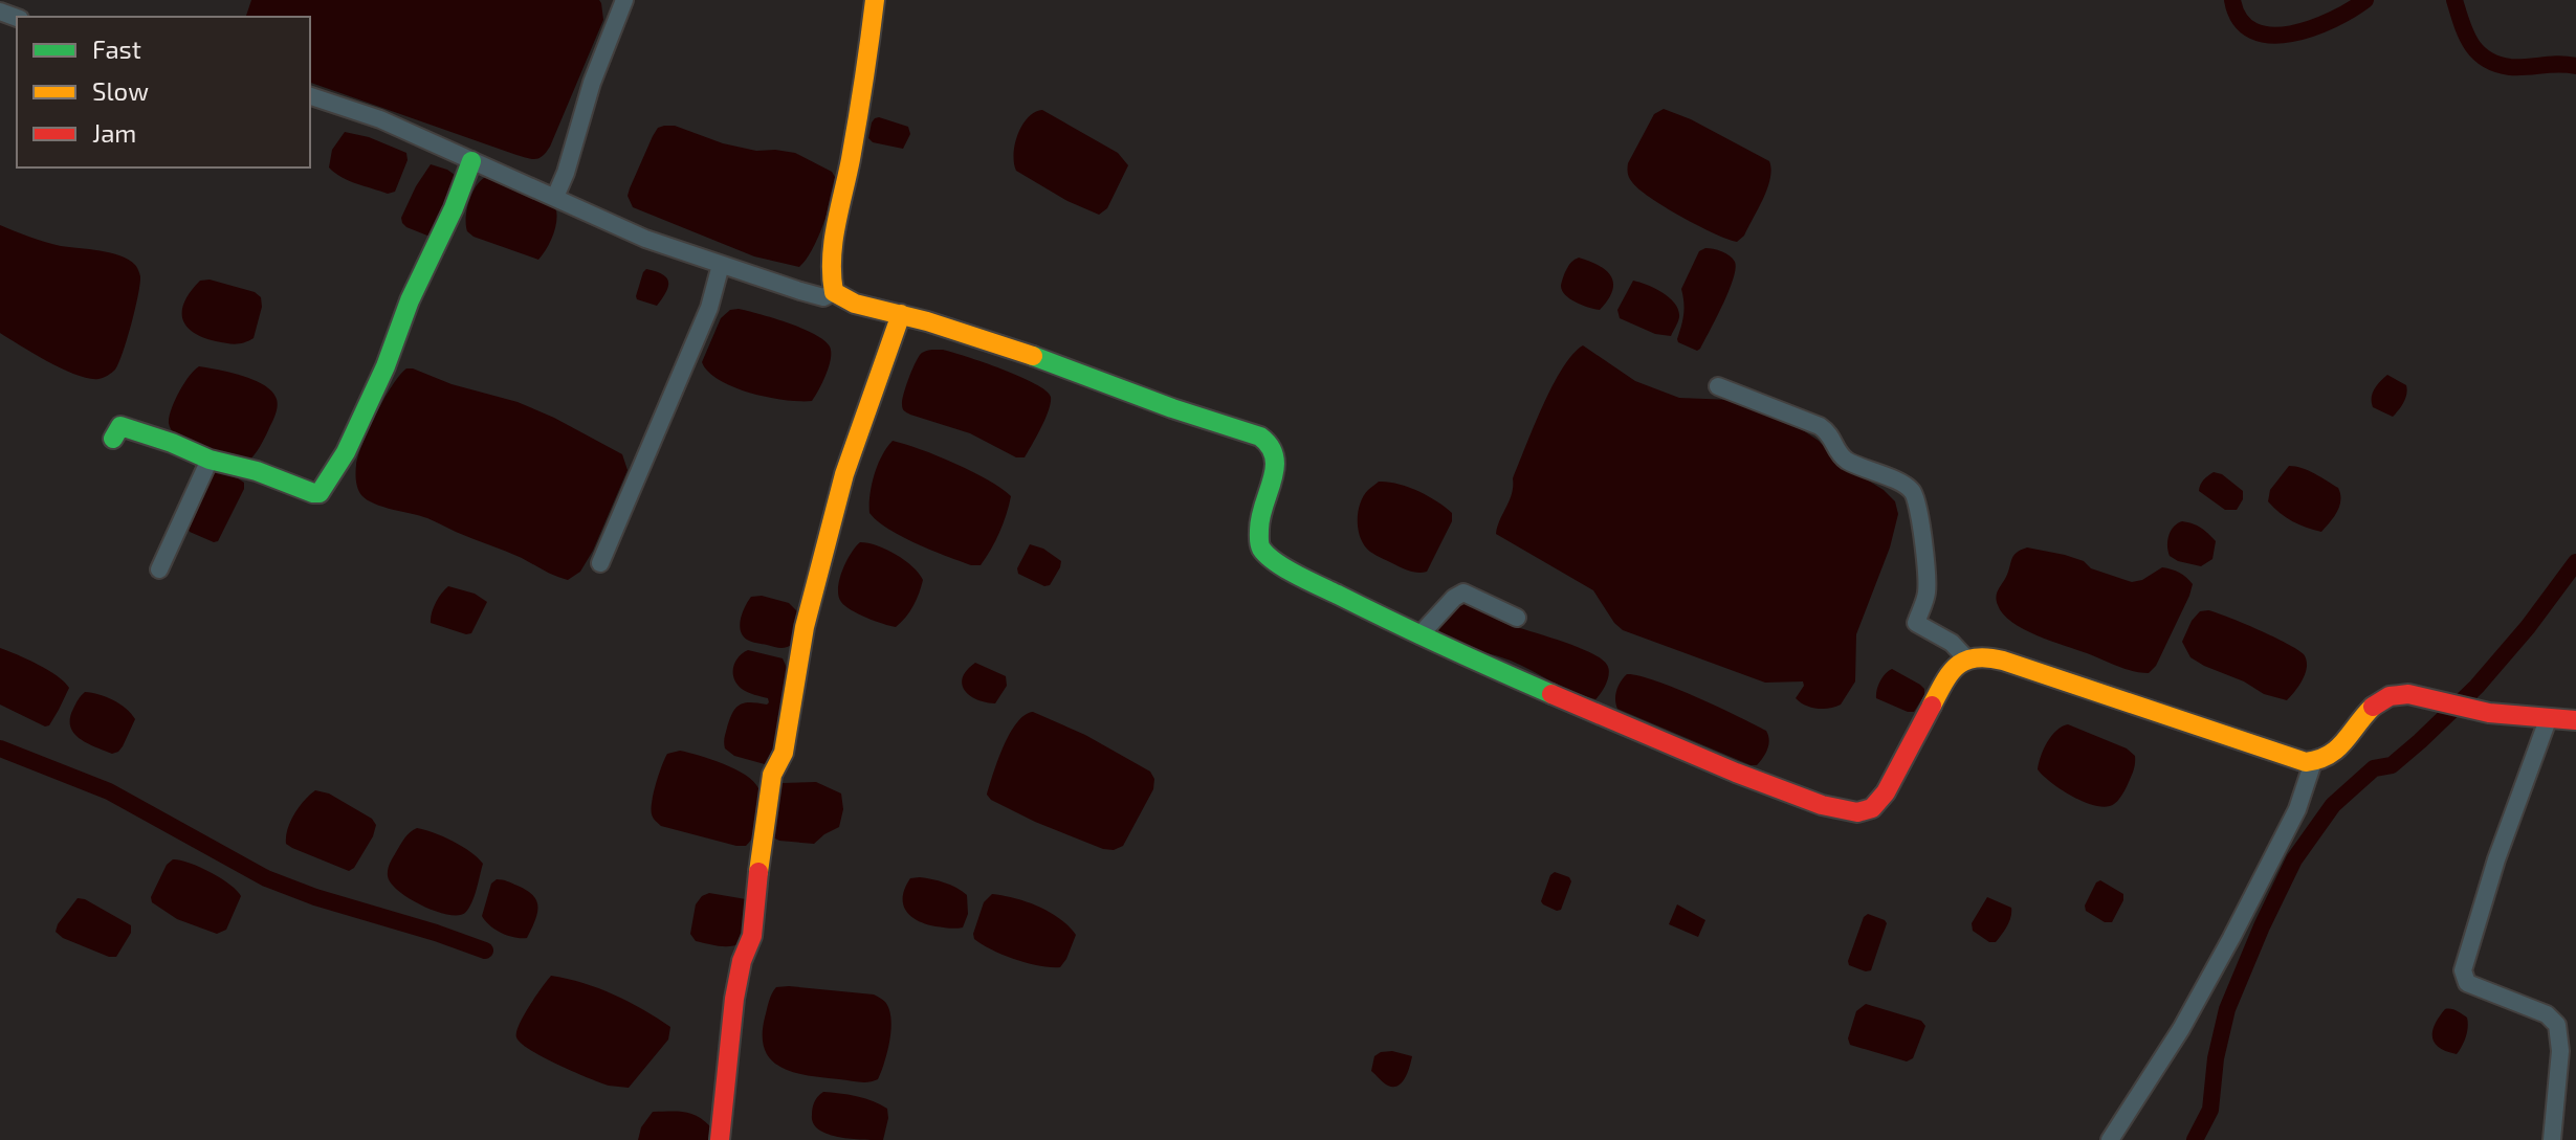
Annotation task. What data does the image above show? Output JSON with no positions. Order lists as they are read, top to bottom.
{
  "legend": ["Fast", "Slow", "Jam"]
}
